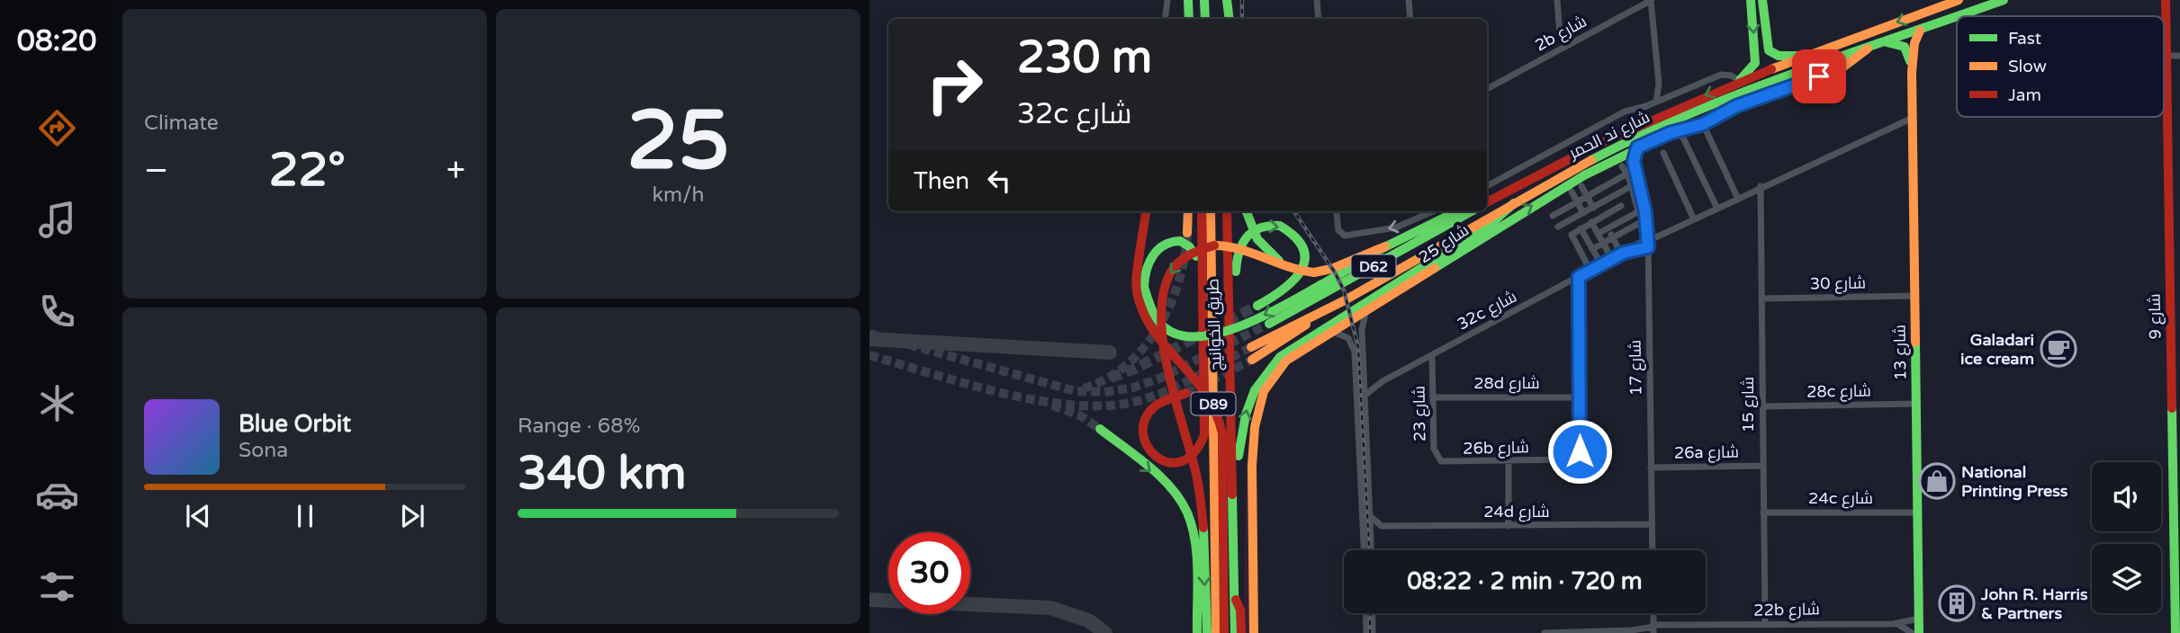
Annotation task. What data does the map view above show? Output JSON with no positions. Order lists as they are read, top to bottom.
{
  "streets": {
    "main road": [
      "شارع ند الحمر",
      "شارع 25",
      "D62",
      "شارع 9",
      "طريق الخوانيج",
      "شارع 13",
      "D89"
    ],
    "street": [
      "2b شارع",
      "شارع 30",
      "32c شارع",
      "شارع 17",
      "28d شارع",
      "28c شارع",
      "شارع 15",
      "شارع 23",
      "26b شارع",
      "26a شارع",
      "24c شارع",
      "24d شارع",
      "22b شارع"
    ]
  },
  "crossings": [
    ["شارع ند الحمر", "شارع 25"],
    ["شارع ند الحمر", "شارع 13"],
    ["شارع 25", "شارع 17"],
    ["شارع 30", "شارع 13"],
    ["شارع 30", "شارع 15"],
    ["32c شارع", "شارع 13"],
    ["32c شارع", "شارع 17"],
    ["32c شارع", "شارع 15"],
    ["32c شارع", "شارع 23"],
    ["طريق الخوانيج", "D89"],
    ["شارع 13", "28c شارع"],
    ["شارع 13", "24c شارع"],
    ["شارع 13", "22b شارع"],
    ["شارع 17", "26a شارع"],
    ["شارع 17", "24d شارع"],
    ["28d شارع", "شارع 23"],
    ["28d شارع", "26b شارع"],
    ["28c شارع", "شارع 15"],
    ["شارع 15", "26a شارع"],
    ["شارع 15", "24c شارع"],
    ["شارع 15", "22b شارع"],
    ["شارع 23", "26b شارع"]
  ],
  "places": {
    "cafe": ["Galadari ice cream"],
    "shop": ["National Printing Press"],
    "building": ["John R. Harris & Partners"]
  },
  "legend": ["Fast", "Slow", "Jam"],
  "page": {
    "tabs": "08:20",
    "tile": [
      "Climate",
      ["25", "km/h"],
      ["Range · 68%", "340 km"]
    ],
    "turn": ["230 m", "32c شارع"],
    "heat": ["−", "22°", "+"],
    "then": "Then",
    "song": ["Blue Orbit", "Sona"],
    "limit": "30",
    "trip": "08:22 · 2 min · 720 m"
  }
}
